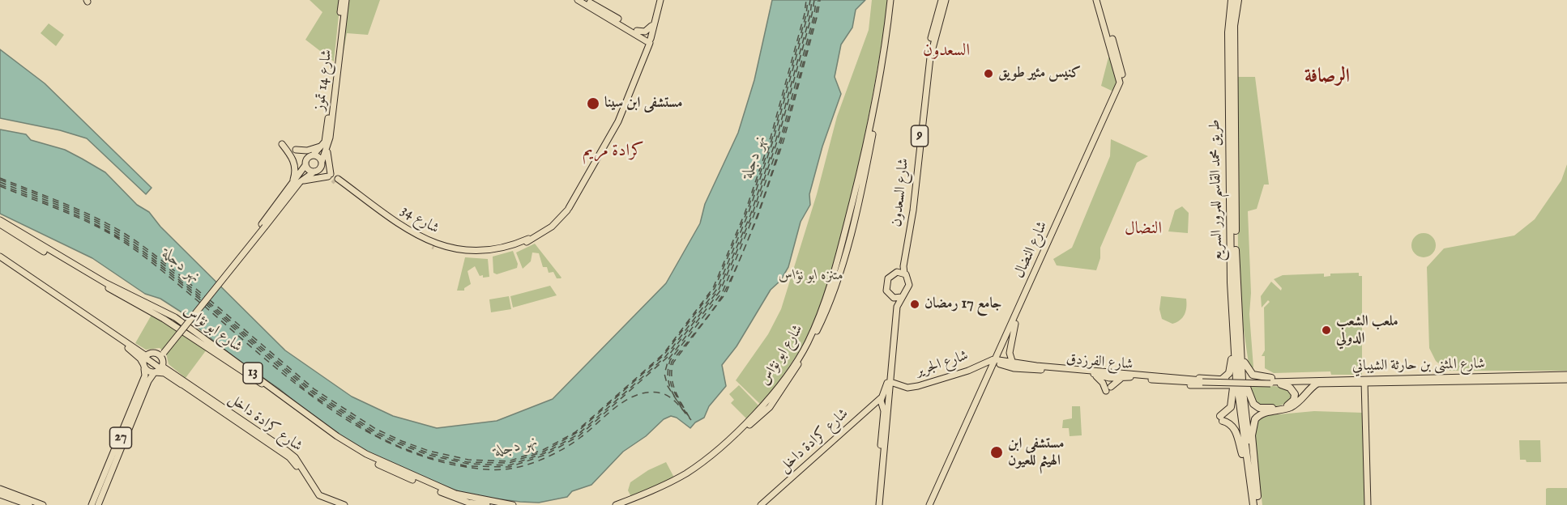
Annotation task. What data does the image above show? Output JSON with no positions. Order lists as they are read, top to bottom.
{
  "streets": {
    "highway": ["طريق محمد القاسم للمرور السريع"],
    "main road": [
      "شارع 14 تموز",
      "9",
      "شارع السعدون",
      "شارع 34",
      "شارع النضال",
      "شارع ابو نؤاس",
      "شارع الفرزدق",
      "شارع الجرير",
      "شارع المثنى بن حارثة الشيباني",
      "13",
      "شارع كرادة داخل",
      "27"
    ]
  },
  "crossings": [
    ["شارع 14 تموز", "شارع 34"],
    ["شارع النضال", "شارع الفرزدق"],
    ["شارع النضال", "شارع الجرير"],
    ["شارع الفرزدق", "شارع الجرير"],
    ["شارع الفرزدق", "شارع المثنى بن حارثة الشيباني"],
    ["شارع الجرير", "شارع كرادة داخل"]
  ],
  "districts": [
    "السعدون",
    "الرصافة",
    "كرادة مريم",
    "النضال"
  ],
  "water": ["نهر دجلة"],
  "parks": ["متنزه ابو نؤاس"],
  "places": [
    "كنيس مئير طويق",
    "مستشفى ابن سينا",
    "جامع 17 رمضان",
    "ملعب الشعب الدولي",
    "مستشفى ابن الهيثم للعيون"
  ]
}
